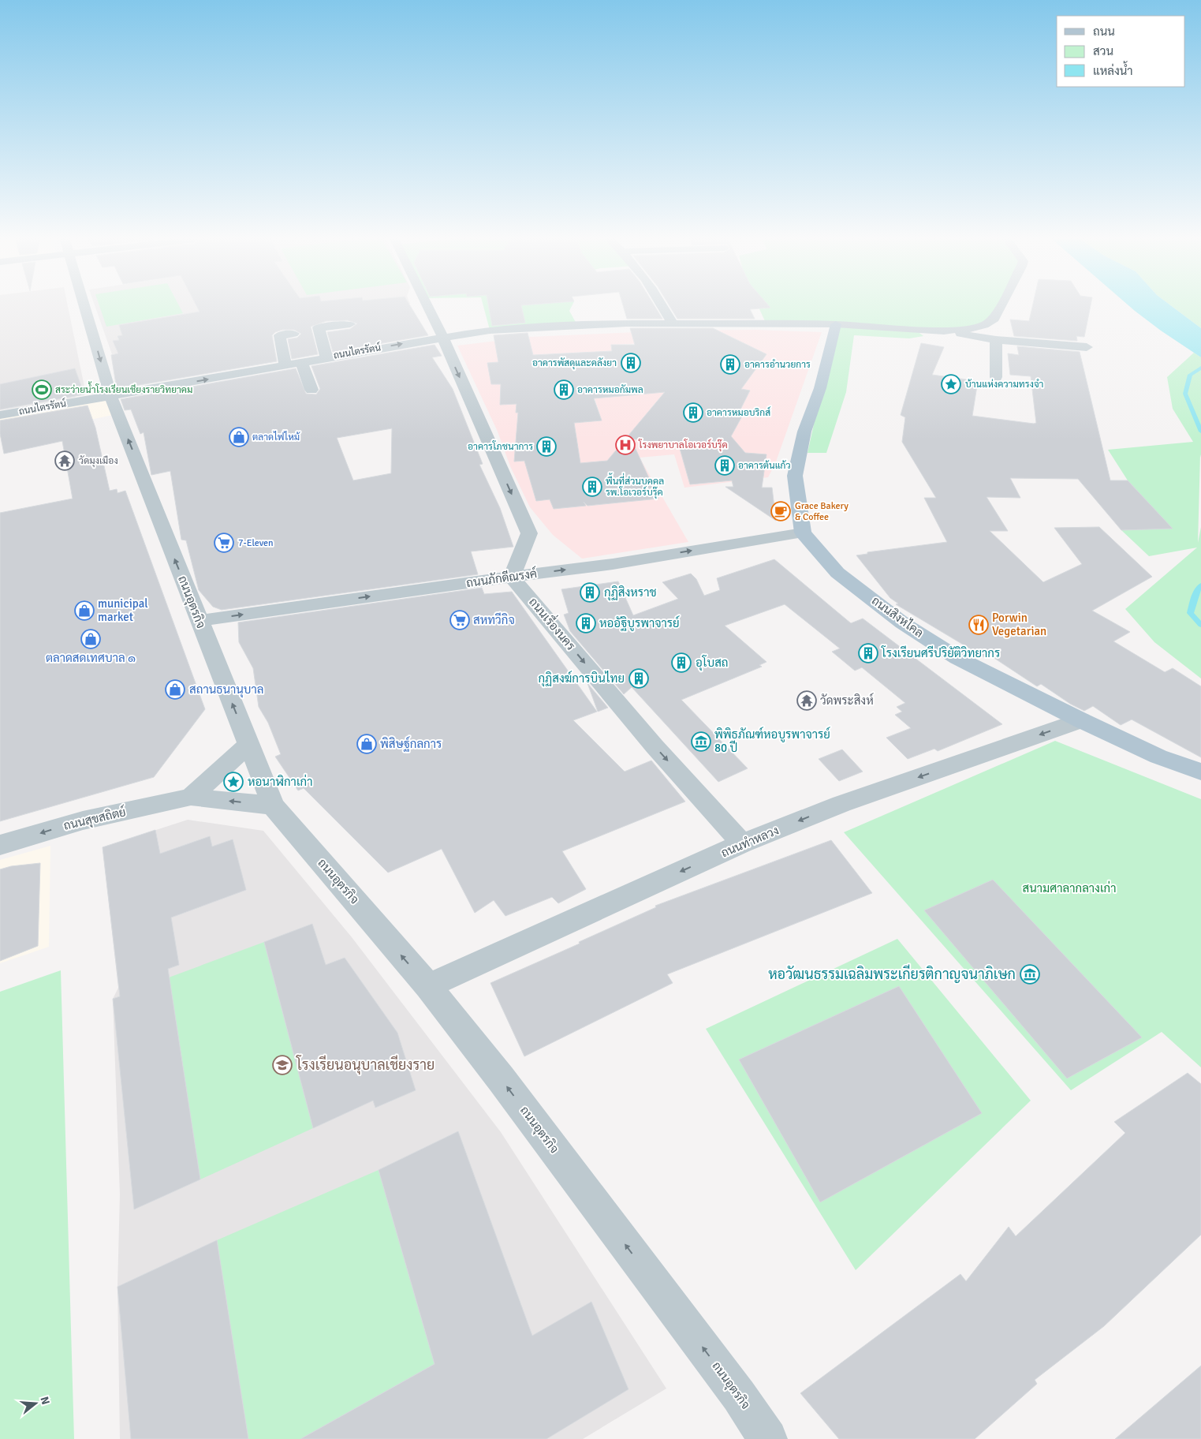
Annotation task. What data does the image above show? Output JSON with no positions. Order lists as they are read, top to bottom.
{
  "streets": {
    "main road": ["ถนนสิงหไคล"],
    "street": [
      "ถนนไตรรัตน์",
      "ถนนภักดีณรงค์",
      "ถนนอุตรกิจ",
      "ถนนเรื่องนคร",
      "ถนนสุขสถิตย์",
      "ถนนทำหลวง"
    ]
  },
  "crossings": [
    ["ถนนไตรรัตน์", "ถนนอุตรกิจ"],
    ["ถนนภักดีณรงค์", "ถนนอุตรกิจ"],
    ["ถนนภักดีณรงค์", "ถนนสิงหไคล"],
    ["ถนนภักดีณรงค์", "ถนนเรื่องนคร"],
    ["ถนนอุตรกิจ", "ถนนสุขสถิตย์"],
    ["ถนนอุตรกิจ", "ถนนทำหลวง"],
    ["ถนนสิงหไคล", "ถนนทำหลวง"],
    ["ถนนเรื่องนคร", "ถนนทำหลวง"]
  ],
  "one_way": [
    "ถนนภักดีณรงค์",
    "ถนนอุตรกิจ",
    "ถนนเรื่องนคร",
    "ถนนสุขสถิตย์",
    "ถนนทำหลวง"
  ],
  "parks": ["สนามศาลากลางเก่า"],
  "places": {
    "building": [
      "อาคารพัสดุและคลังยา",
      "อาคารอำนวยการ",
      "อาคารหมอกัมพล",
      "อาคารหมอบริกส์",
      "อาคารโภชนาการ",
      "อาคารต้นแก้ว",
      "พื้นที่ส่วนบุคคล รพ.โอเวอร์บรุ๊ค",
      "กุฏิสิงหราช",
      "หออัฐิบูรพาจารย์",
      "โรงเรียนศรีปริยัติวิทยากร",
      "อุโบสถ",
      "กุฏิสงฆ์การบินไทย"
    ],
    "place": ["บ้านแห่งความทรงจำ", "หอนาฬิกาเก่า"],
    "sports": ["สระว่ายน้ำโรงเรียนเชียงรายวิทยาคม"],
    "shop": [
      "ตลาดไฟไหม้",
      "municipal market",
      "ตลาดสดเทศบาล ๑",
      "สถานธนานุบาล",
      "พิสิษฐ์กลการ"
    ],
    "hospital": ["โรงพยาบาลโอเวอร์บรุ๊ค"],
    "temple": ["วัดมุงเมือง", "วัดพระสิงห์"],
    "cafe": ["Grace Bakery & Coffee"],
    "supermarket": ["7-Eleven", "สหทวีกิจ"],
    "restaurant": ["Porwin Vegetarian"],
    "museum": ["พิพิธภัณฑ์หอบูรพาจารย์ 80 ปี", "หอวัฒนธรรมเฉลิมพระเกียรติกาญจนาภิเษก"],
    "school or university": ["โรงเรียนอนุบาลเชียงราย"]
  },
  "legend": ["ถนน", "สวน", "แหล่งน้ำ"],
  "north": "right"
}
